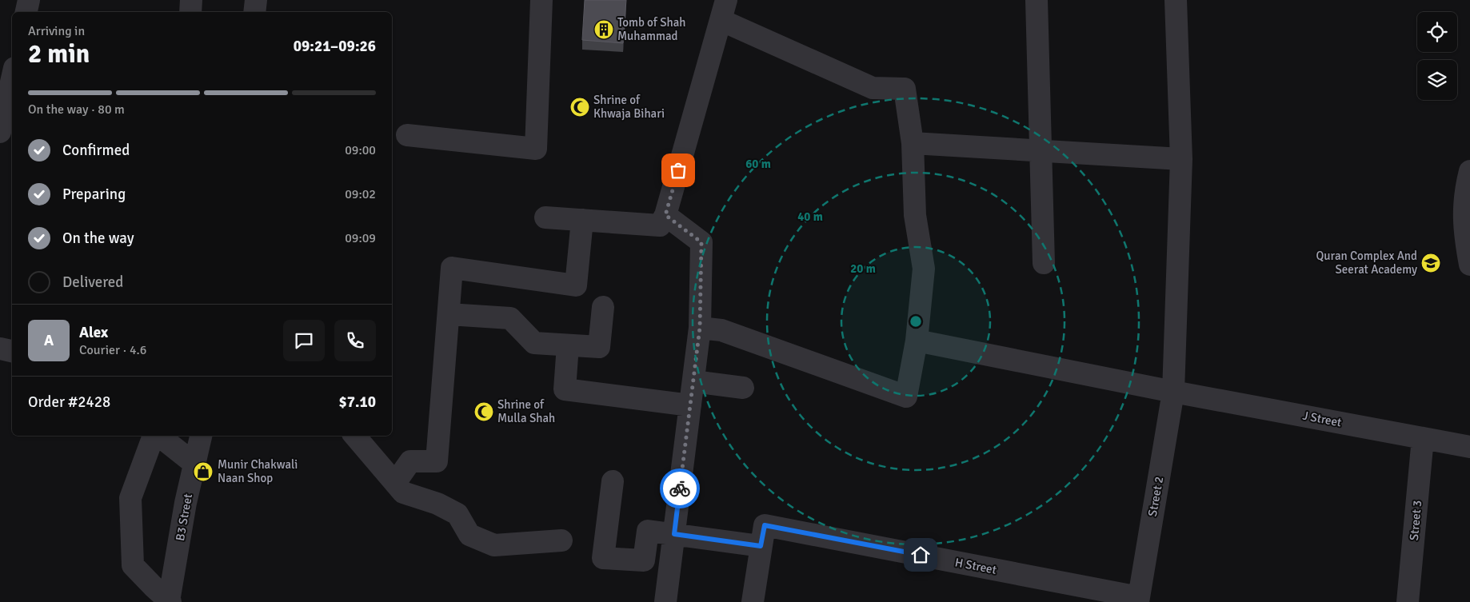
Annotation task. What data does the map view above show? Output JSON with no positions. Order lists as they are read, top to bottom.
{
  "streets": {
    "street": [
      "J Street",
      "Street 2",
      "B3 Street",
      "Street 3",
      "H Street"
    ]
  },
  "crossings": [
    ["J Street", "Street 2"],
    ["J Street", "Street 3"],
    ["Street 2", "H Street"]
  ],
  "places": {
    "building": ["Tomb of Shah Muhammad"],
    "mosque": ["Shrine of Khwaja Bihari", "Shrine of Mulla Shah"],
    "school or university": ["Quran Complex And Seerat Academy"],
    "shop": ["Munir Chakwali Naan Shop"]
  },
  "page": {
    "heading": ["2 min", "Arriving in", "09:21–09:26"],
    "panel": [
      "Alex",
      "Courier · 4.6",
      "Order #2428",
      "$7.10"
    ],
    "bar": "On the way · 80 m",
    "list": [
      ["Confirmed", "09:00"],
      ["Preparing", "09:02"],
      ["On the way", "09:09"],
      "Delivered"
    ],
    "round": "A"
  },
  "rings": ["60 m", "40 m", "20 m"]
}
